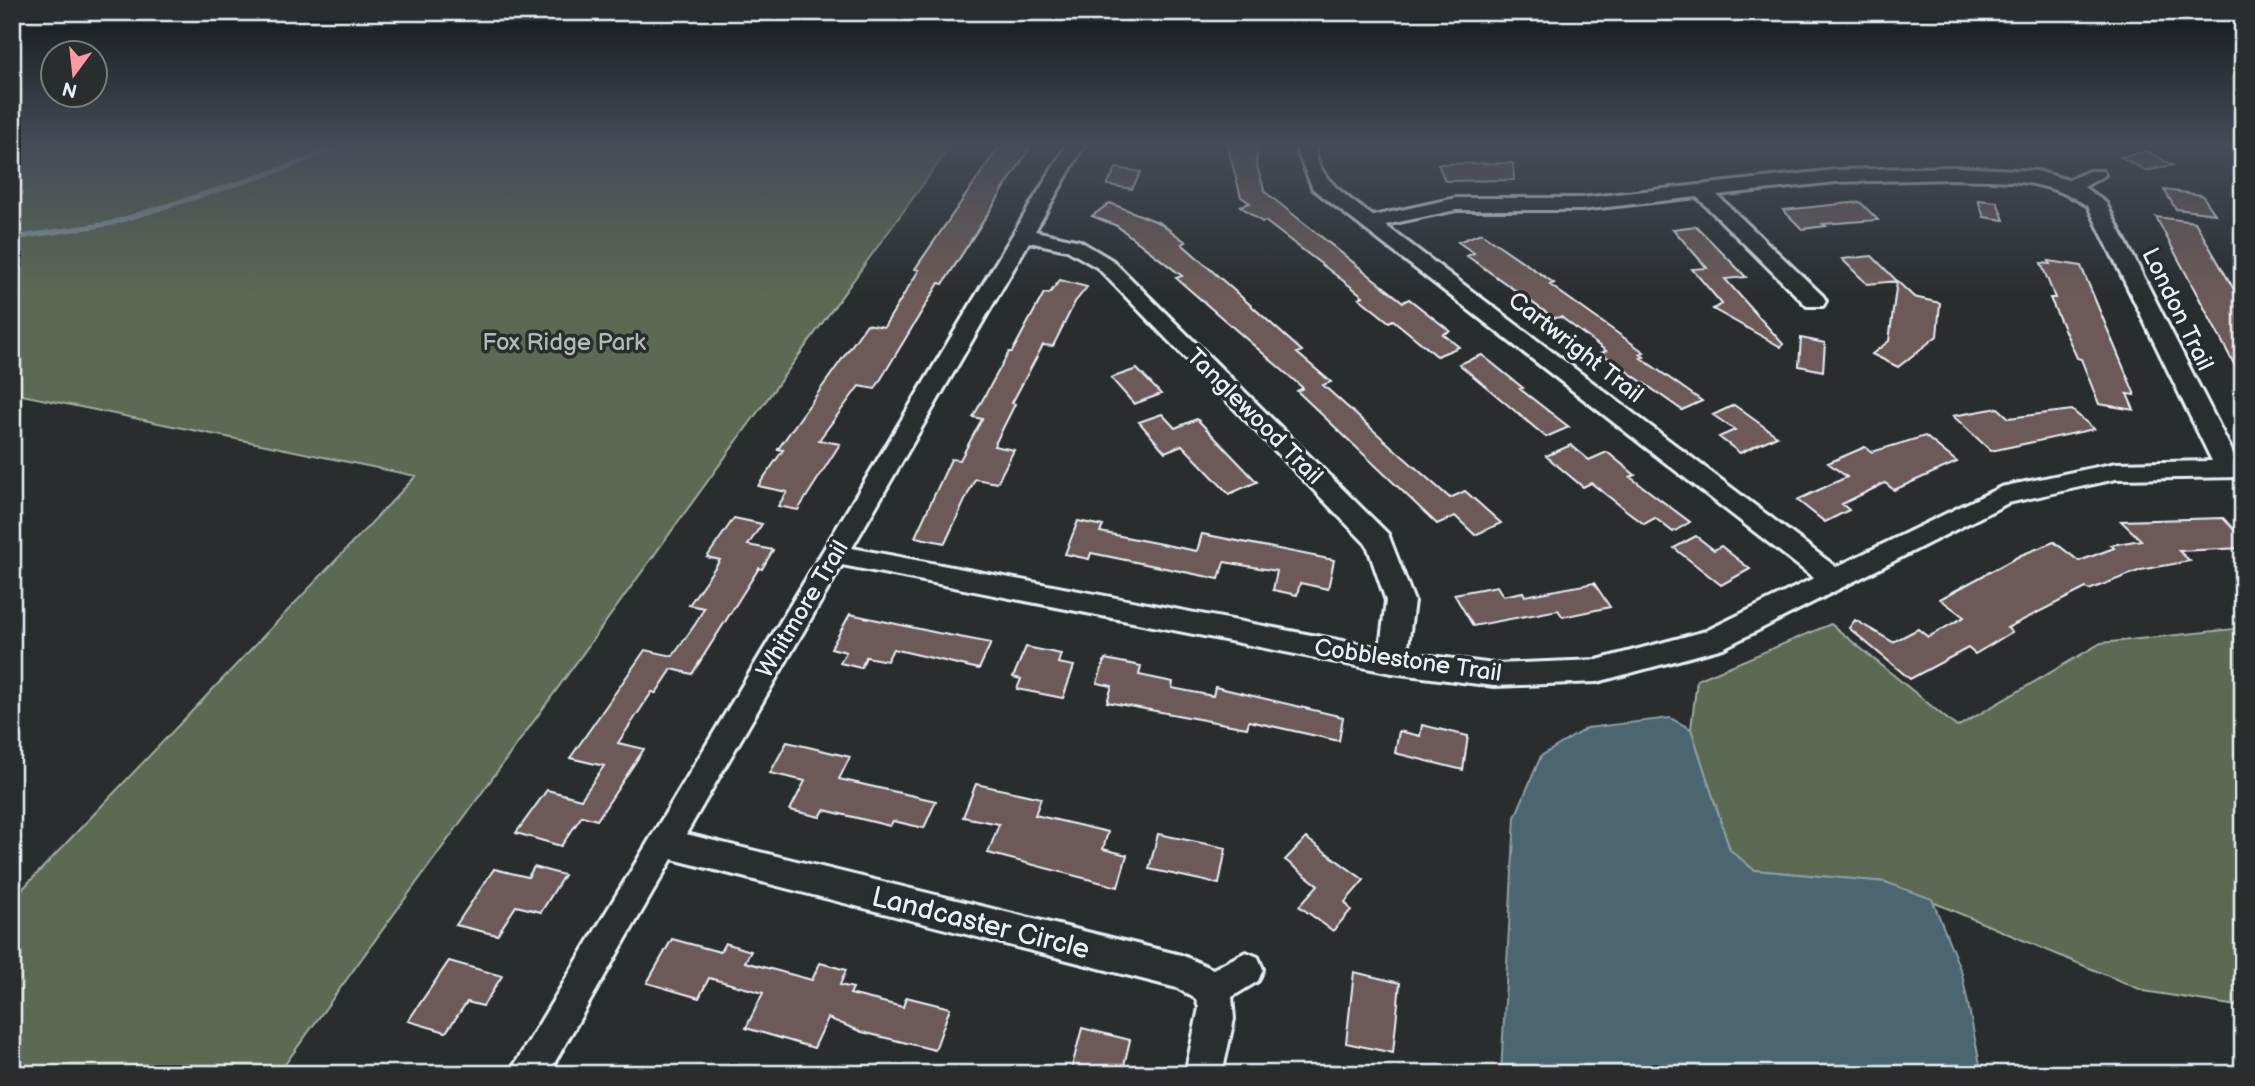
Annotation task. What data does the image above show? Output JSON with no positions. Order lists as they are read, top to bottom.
{
  "streets": {
    "street": [
      "London Trail",
      "Cartwright Trail",
      "Tanglewood Trail",
      "Whitmore Trail",
      "Cobblestone Trail",
      "Landcaster Circle"
    ]
  },
  "crossings": [
    ["London Trail", "Cartwright Trail"],
    ["London Trail", "Cobblestone Trail"],
    ["Cartwright Trail", "Cobblestone Trail"],
    ["Tanglewood Trail", "Whitmore Trail"],
    ["Tanglewood Trail", "Cobblestone Trail"],
    ["Whitmore Trail", "Cobblestone Trail"],
    ["Whitmore Trail", "Landcaster Circle"]
  ],
  "parks": ["Fox Ridge Park"],
  "north": "bottom"
}
